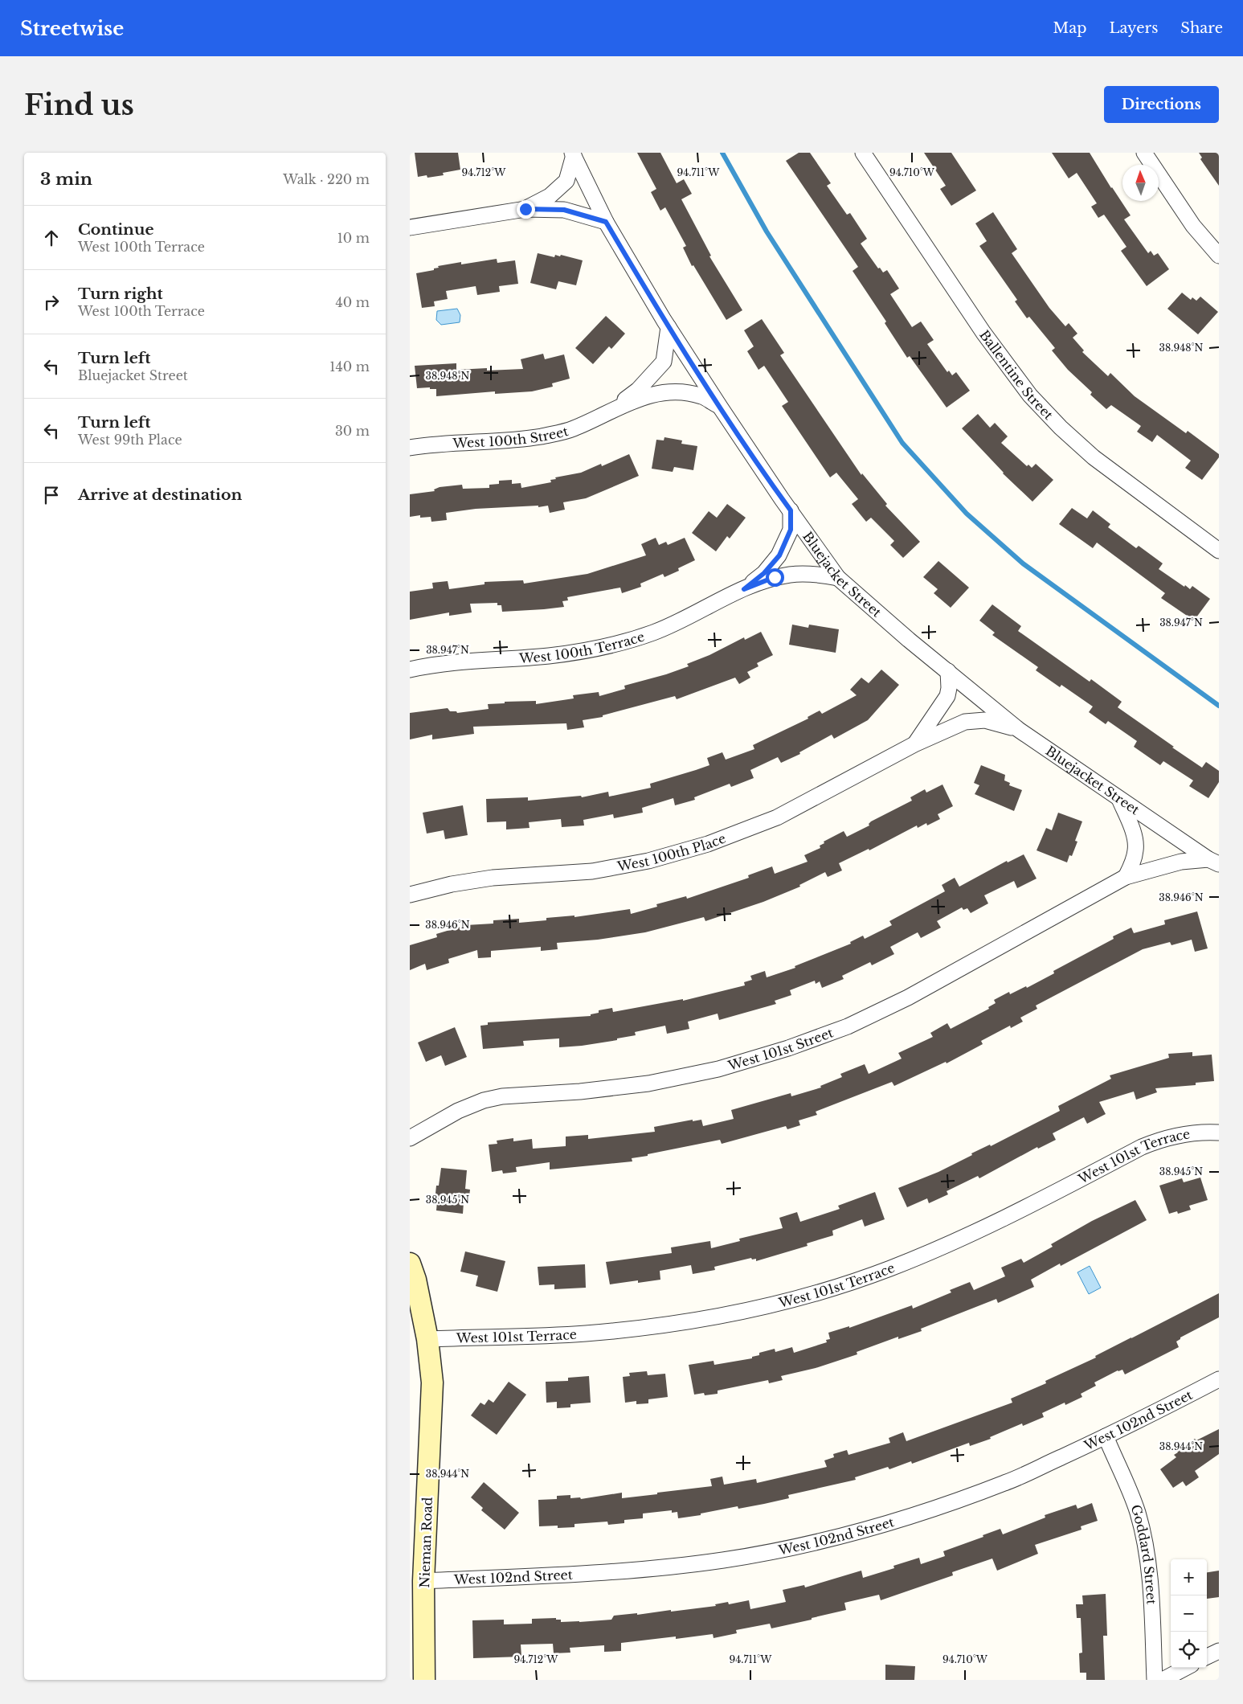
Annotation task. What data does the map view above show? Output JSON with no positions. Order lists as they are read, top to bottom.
{
  "streets": {
    "street": [
      "Ballentine Street",
      "West 100th Street",
      "Bluejacket Street",
      "West 100th Terrace",
      "West 100th Place",
      "West 101st Street",
      "West 101st Terrace",
      "West 102nd Street",
      "Nieman Road",
      "Goddard Street"
    ]
  },
  "crossings": [
    ["West 100th Street", "Bluejacket Street"],
    ["Bluejacket Street", "West 100th Terrace"],
    ["Bluejacket Street", "West 100th Place"],
    ["Bluejacket Street", "West 101st Street"],
    ["West 101st Terrace", "Nieman Road"],
    ["West 102nd Street", "Nieman Road"],
    ["West 102nd Street", "Goddard Street"]
  ],
  "north": "top",
  "page": {
    "header": "Streetwise",
    "nav": ["Map", "Layers", "Share"],
    "buttons": "Directions",
    "title": "Find us",
    "heading": ["3 min", "Walk · 220 m"],
    "list": [
      ["Continue", "West 100th Terrace", "10 m"],
      ["Turn right", "West 100th Terrace", "40 m"],
      ["Turn left", "Bluejacket Street", "140 m"],
      ["Turn left", "West 99th Place", "30 m"],
      "Arrive at destination"
    ],
    "map_buttons": ["+", "−"]
  },
  "coordinates": [
    "94.712°W",
    "94.711°W",
    "94.710°W",
    "38.948°N",
    "38.947°N",
    "38.946°N",
    "38.945°N",
    "38.944°N"
  ]
}
